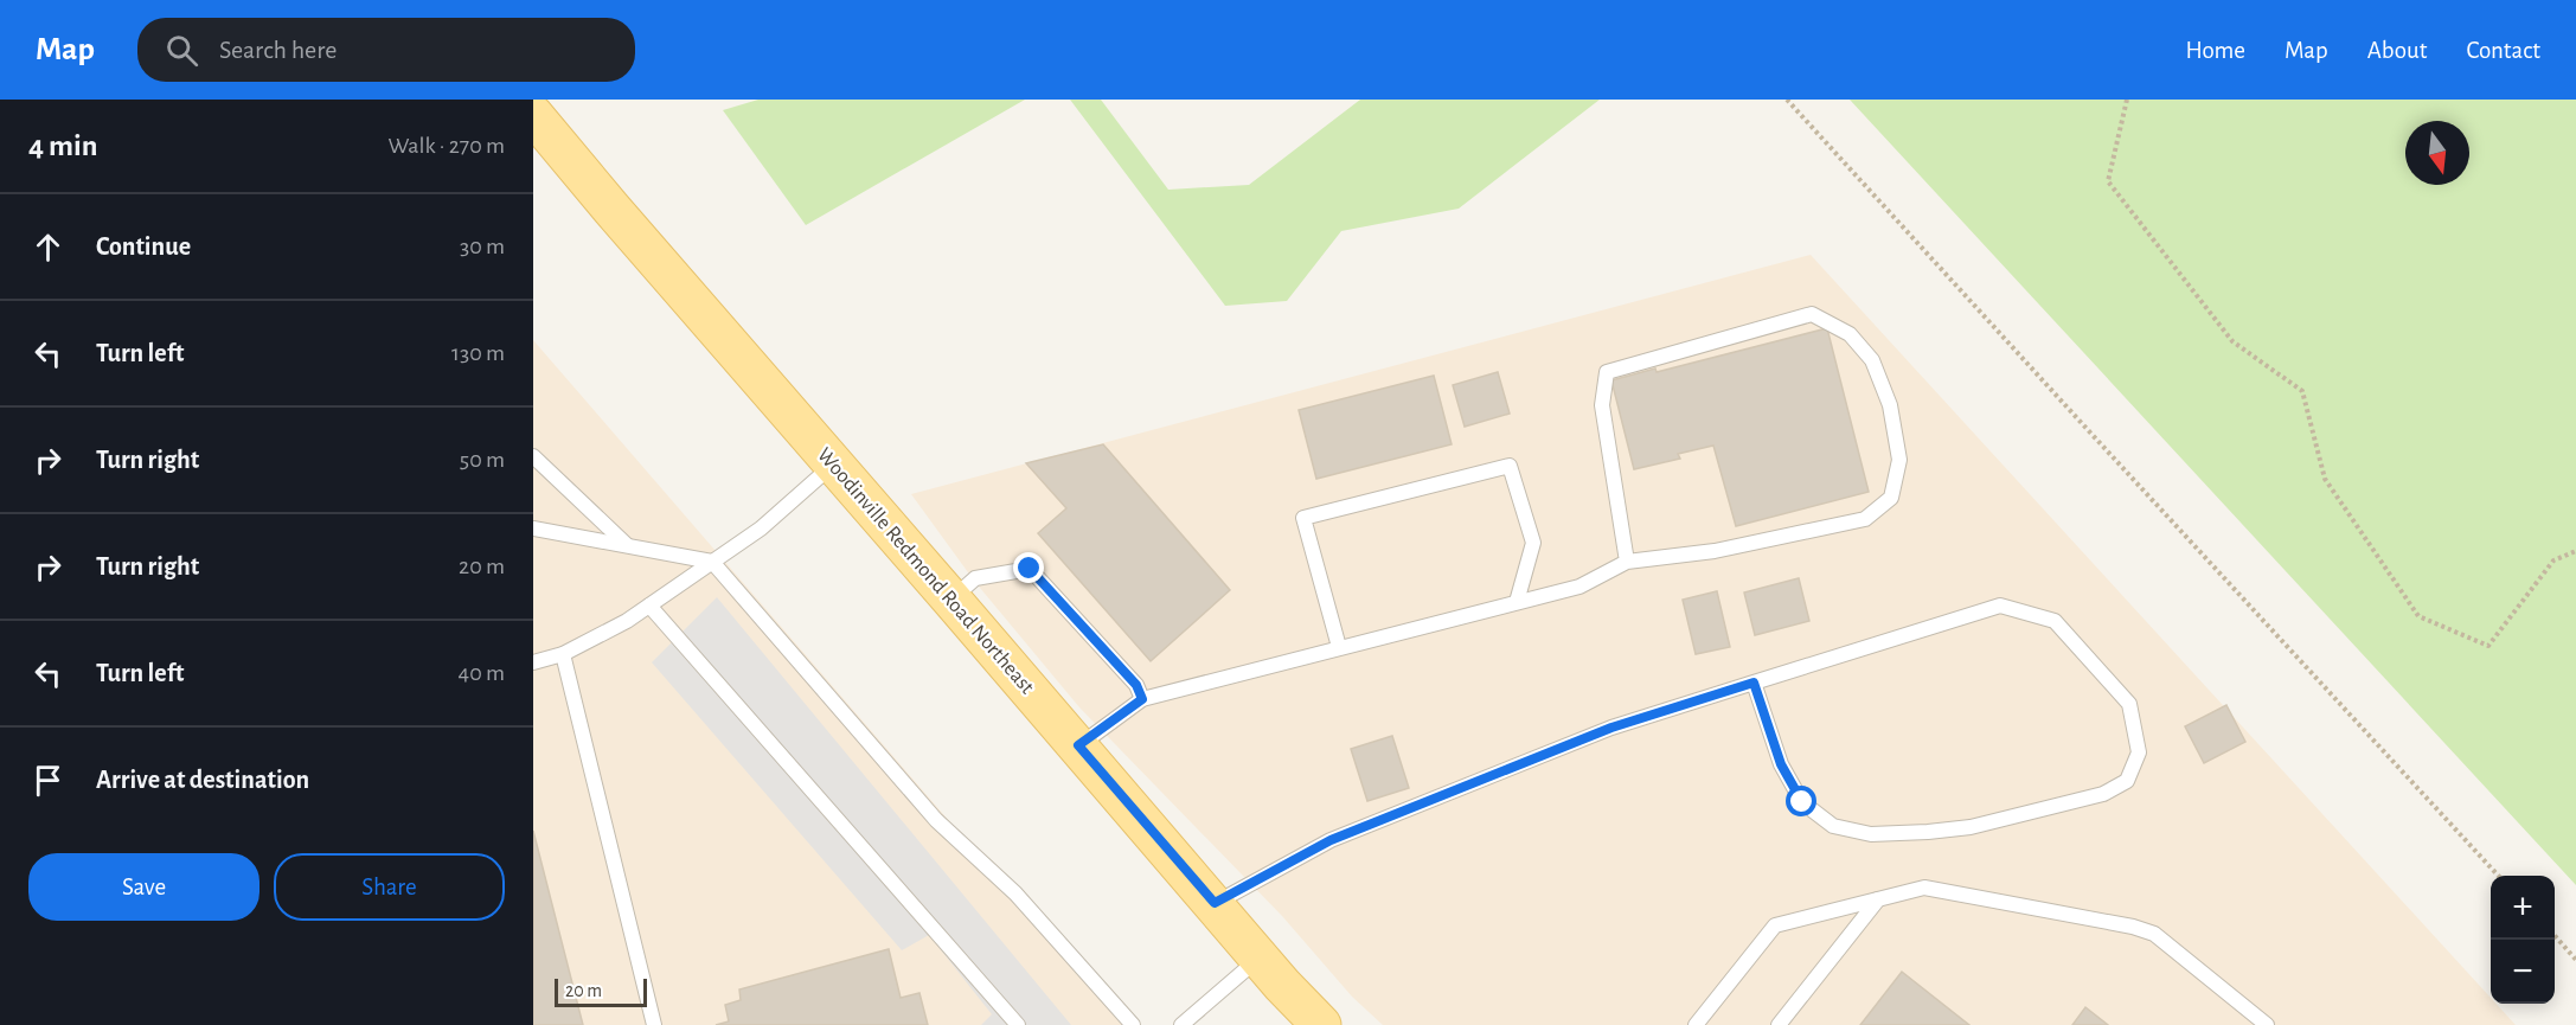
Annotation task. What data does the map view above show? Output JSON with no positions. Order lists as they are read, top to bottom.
{
  "streets": {
    "main road": ["Woodinville Redmond Road Northeast"]
  },
  "scale_bar": "20 m",
  "north": "bottom",
  "page": {
    "header": "Map",
    "search": "Search here",
    "nav": [
      "Home",
      "Map",
      "About",
      "Contact"
    ],
    "heading": ["4 min", "Walk · 270 m"],
    "list": [
      ["Continue", "30 m"],
      ["Turn left", "130 m"],
      ["Turn right", "50 m"],
      ["Turn right", "20 m"],
      ["Turn left", "40 m"],
      "Arrive at destination"
    ],
    "buttons": ["Save", "Share"],
    "map_buttons": ["+", "−"],
    "scale": "20 m"
  }
}
